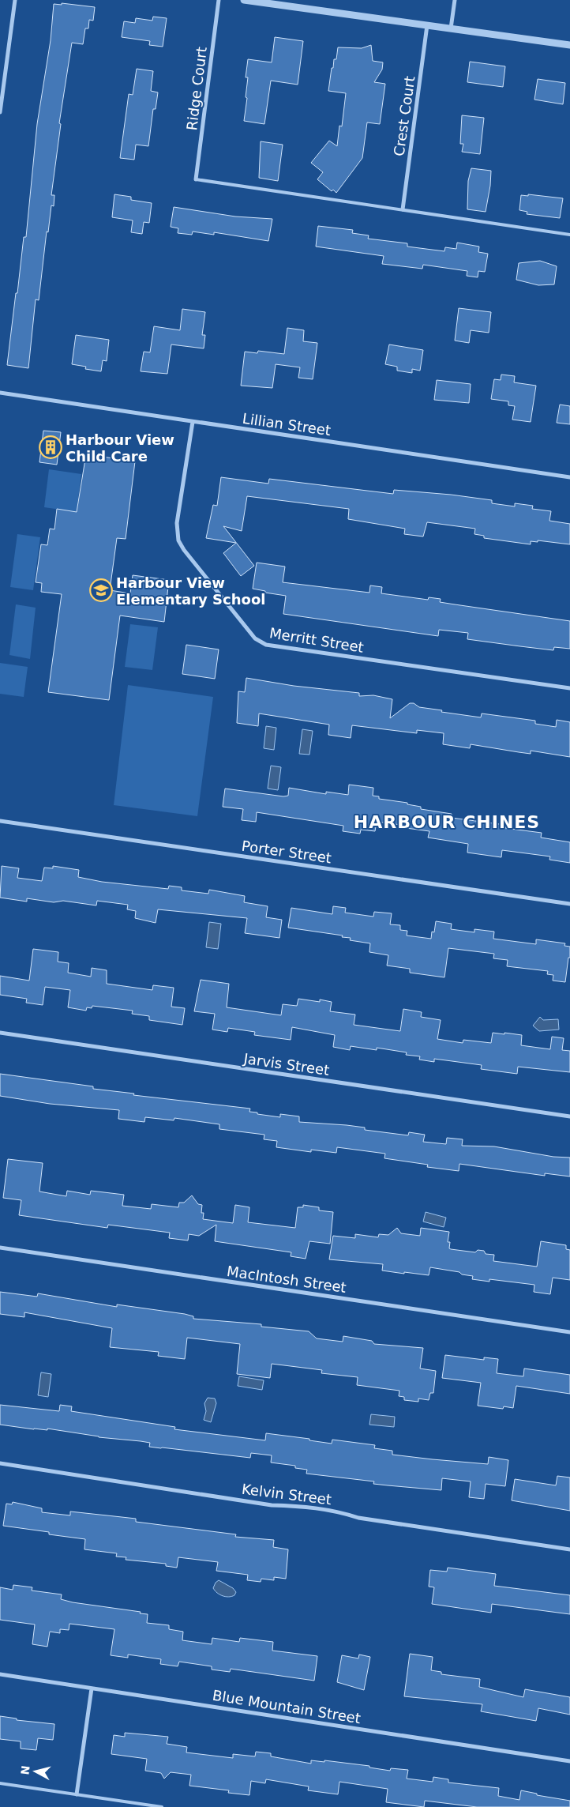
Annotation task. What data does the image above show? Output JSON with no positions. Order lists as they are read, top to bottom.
{
  "streets": {
    "street": [
      "Ridge Court",
      "Crest Court",
      "Lillian Street",
      "Merritt Street",
      "Porter Street",
      "Jarvis Street",
      "MacIntosh Street",
      "Kelvin Street",
      "Blue Mountain Street"
    ]
  },
  "crossings": [
    ["Lillian Street", "Merritt Street"]
  ],
  "districts": ["HARBOUR CHINES"],
  "places": {
    "building": ["Harbour View Child Care"],
    "school or university": ["Harbour View Elementary School"]
  },
  "north": "left"
}
